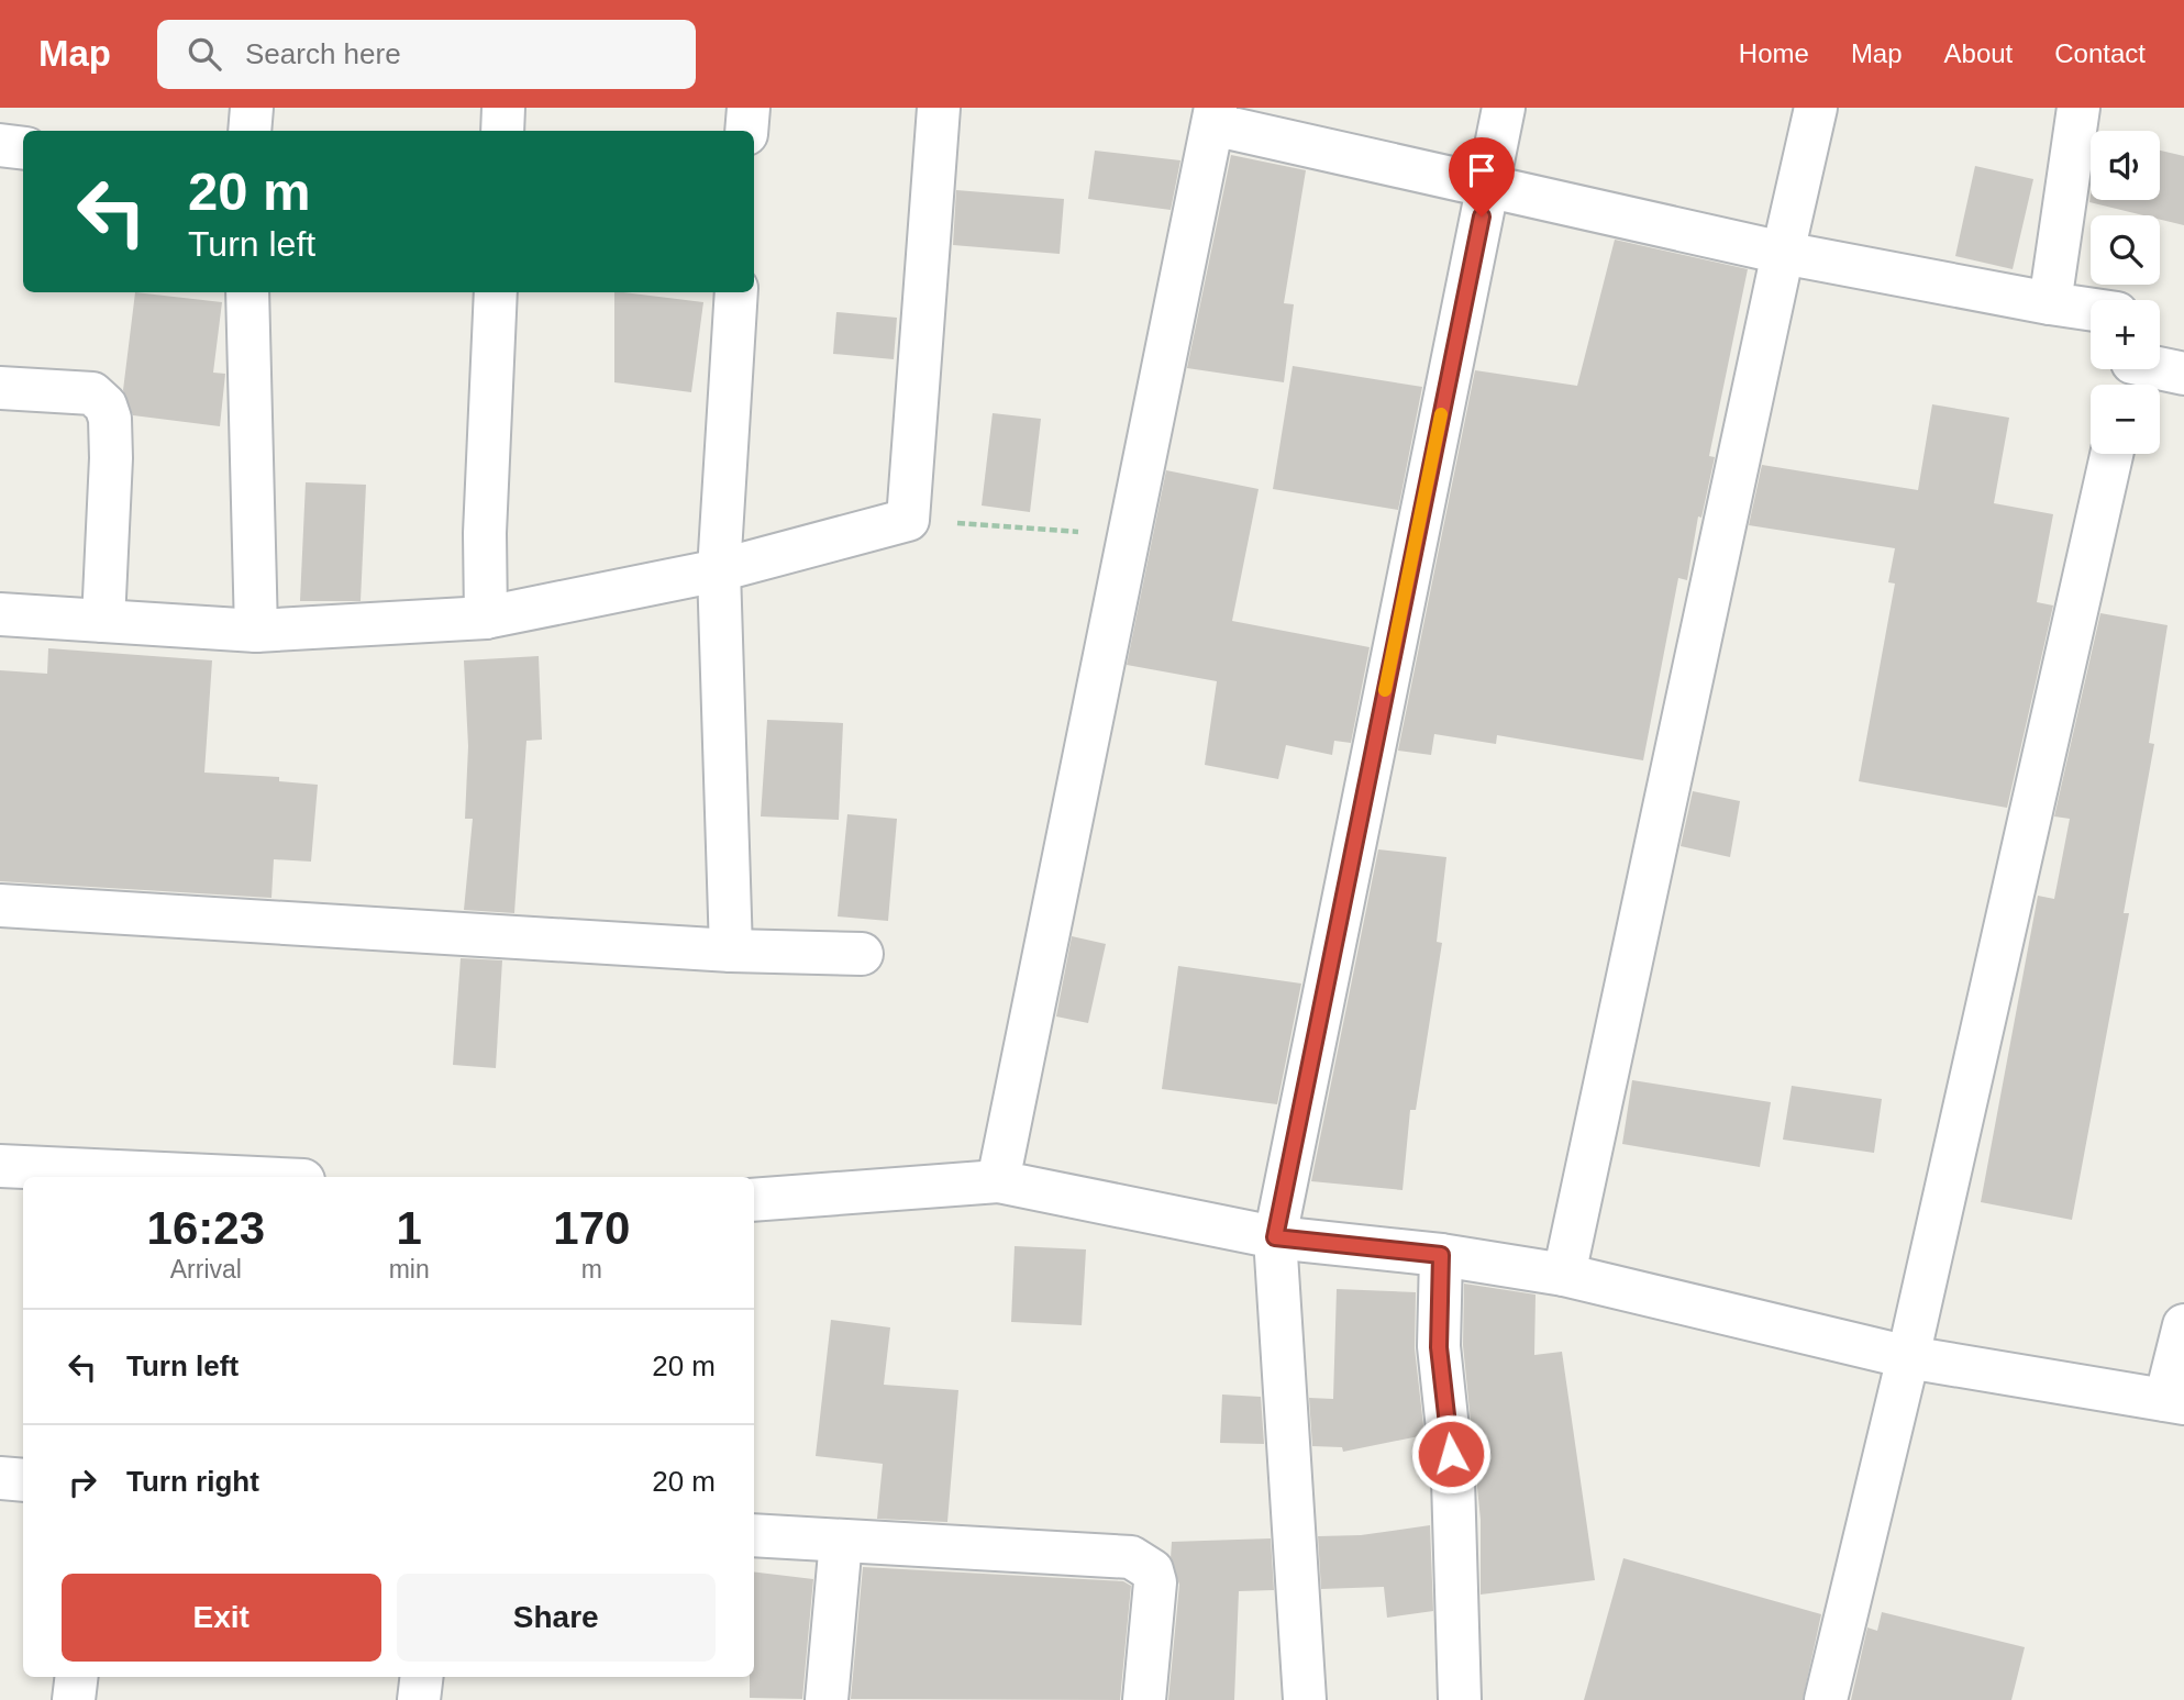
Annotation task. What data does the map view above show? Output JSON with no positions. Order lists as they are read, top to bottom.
{
  "page": {
    "header": "Map",
    "search": "Search here",
    "nav": [
      "Home",
      "Map",
      "About",
      "Contact"
    ],
    "map_buttons": ["+", "−"],
    "turn": ["20 m", "Turn left"],
    "eta": [
      "16:23",
      "Arrival",
      "1",
      "min",
      "170",
      "m"
    ],
    "list": [
      {
        "name": "Turn left",
        "value": "20 m"
      },
      {
        "name": "Turn right",
        "value": "20 m"
      }
    ],
    "buttons": ["Exit", "Share"]
  }
}
